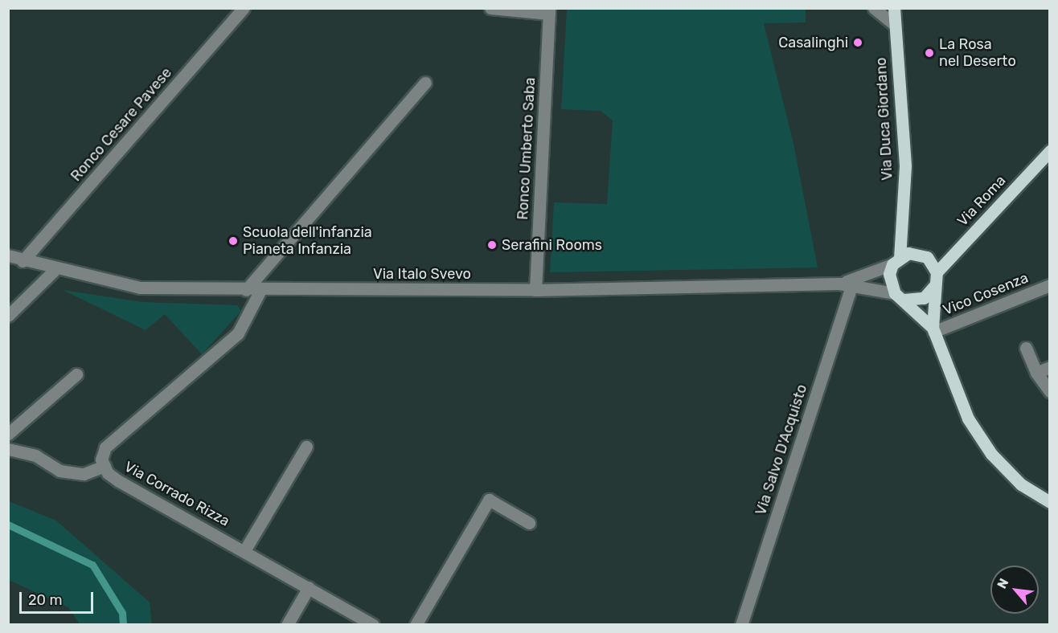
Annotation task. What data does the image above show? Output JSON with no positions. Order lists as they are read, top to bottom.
{
  "streets": {
    "main road": ["Via Duca Giordano", "Via Roma"],
    "street": [
      "Ronco Cesare Pavese",
      "Ronco Umberto Saba",
      "Via Italo Svevo",
      "Vico Cosenza",
      "Via Salvo D'Acquisto",
      "Via Corrado Rizza"
    ]
  },
  "crossings": [
    ["Via Duca Giordano", "Via Roma"],
    ["Via Duca Giordano", "Via Italo Svevo"],
    ["Ronco Cesare Pavese", "Via Italo Svevo"],
    ["Ronco Umberto Saba", "Via Italo Svevo"],
    ["Via Roma", "Via Italo Svevo"],
    ["Via Italo Svevo", "Via Salvo D'Acquisto"],
    ["Via Italo Svevo", "Via Corrado Rizza"]
  ],
  "places": [
    "Casalinghi",
    "La Rosa nel Deserto",
    "Scuola dell'infanzia Pianeta Infanzia",
    "Serafini Rooms"
  ],
  "scale_bar": "20 m",
  "north": "top left"
}
